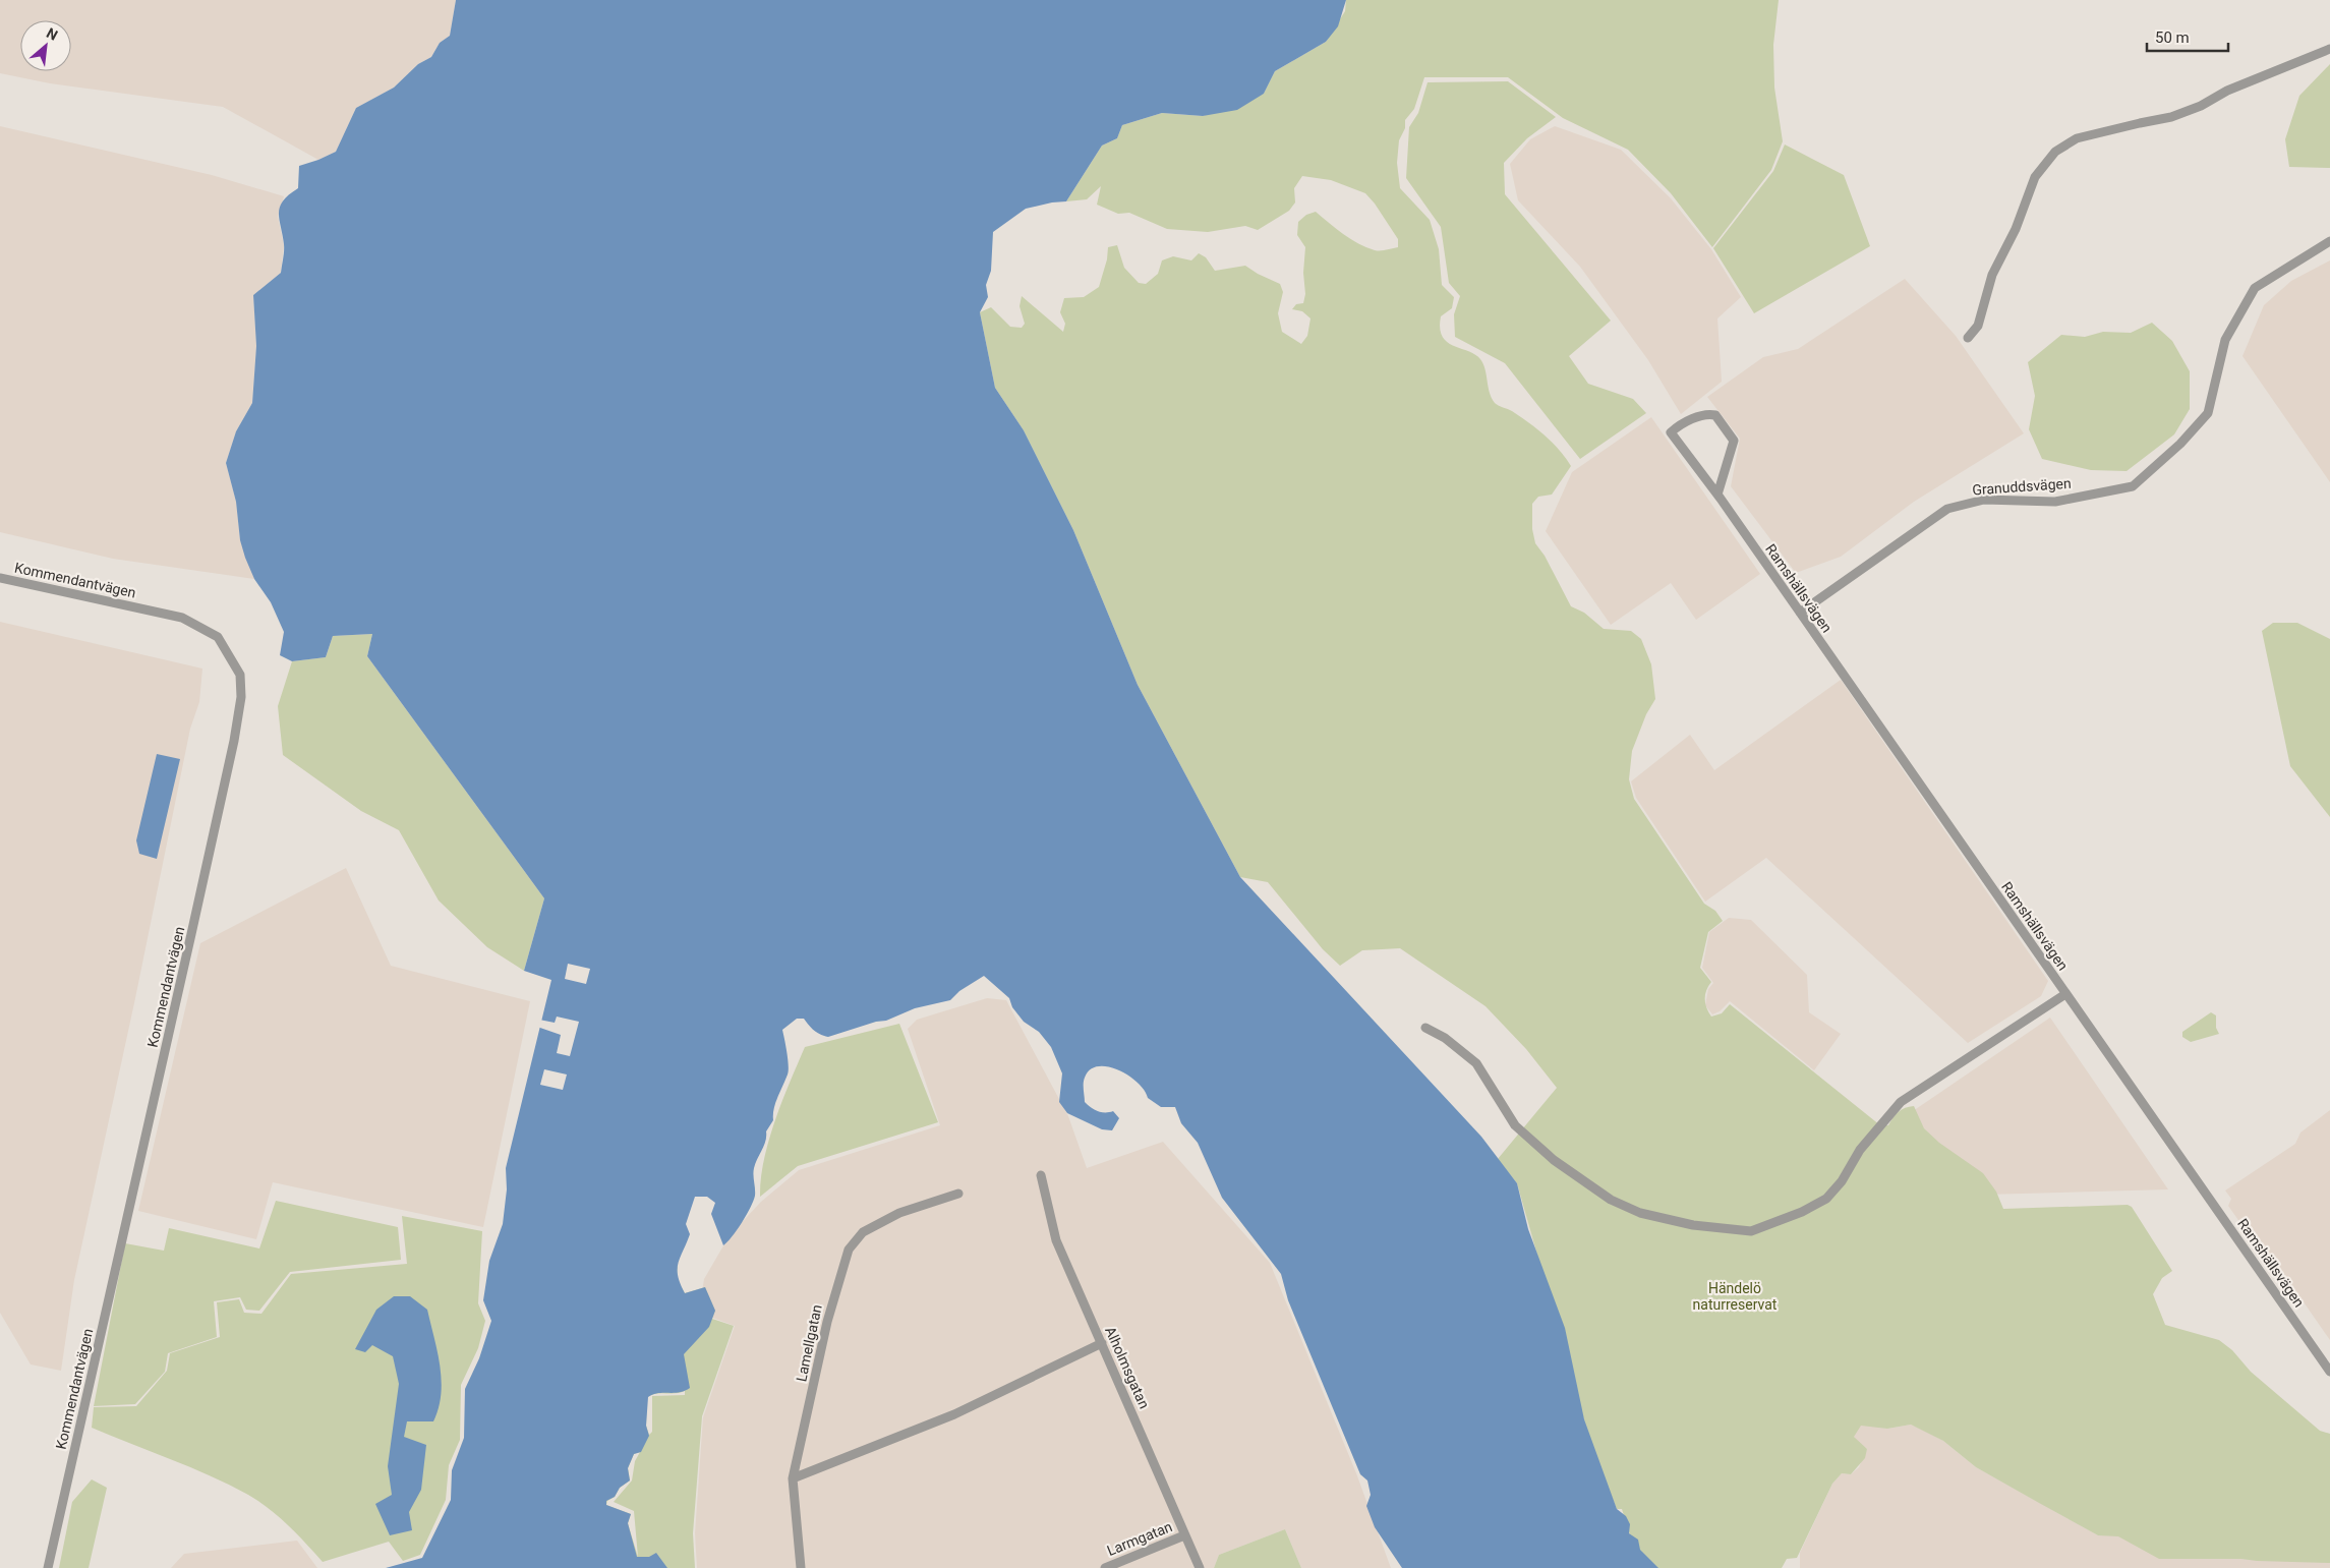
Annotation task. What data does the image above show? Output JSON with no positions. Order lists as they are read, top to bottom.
{
  "streets": {
    "street": [
      "Granuddsvägen",
      "Kommendantvägen",
      "Ramshällsvägen",
      "Lamellgatan",
      "Alholmsgatan",
      "Larmgatan"
    ]
  },
  "crossings": [
    ["Granuddsvägen", "Ramshällsvägen"],
    ["Alholmsgatan", "Larmgatan"]
  ],
  "parks": ["Händelö naturreservat"],
  "scale_bar": "50 m",
  "north": "top right"
}
